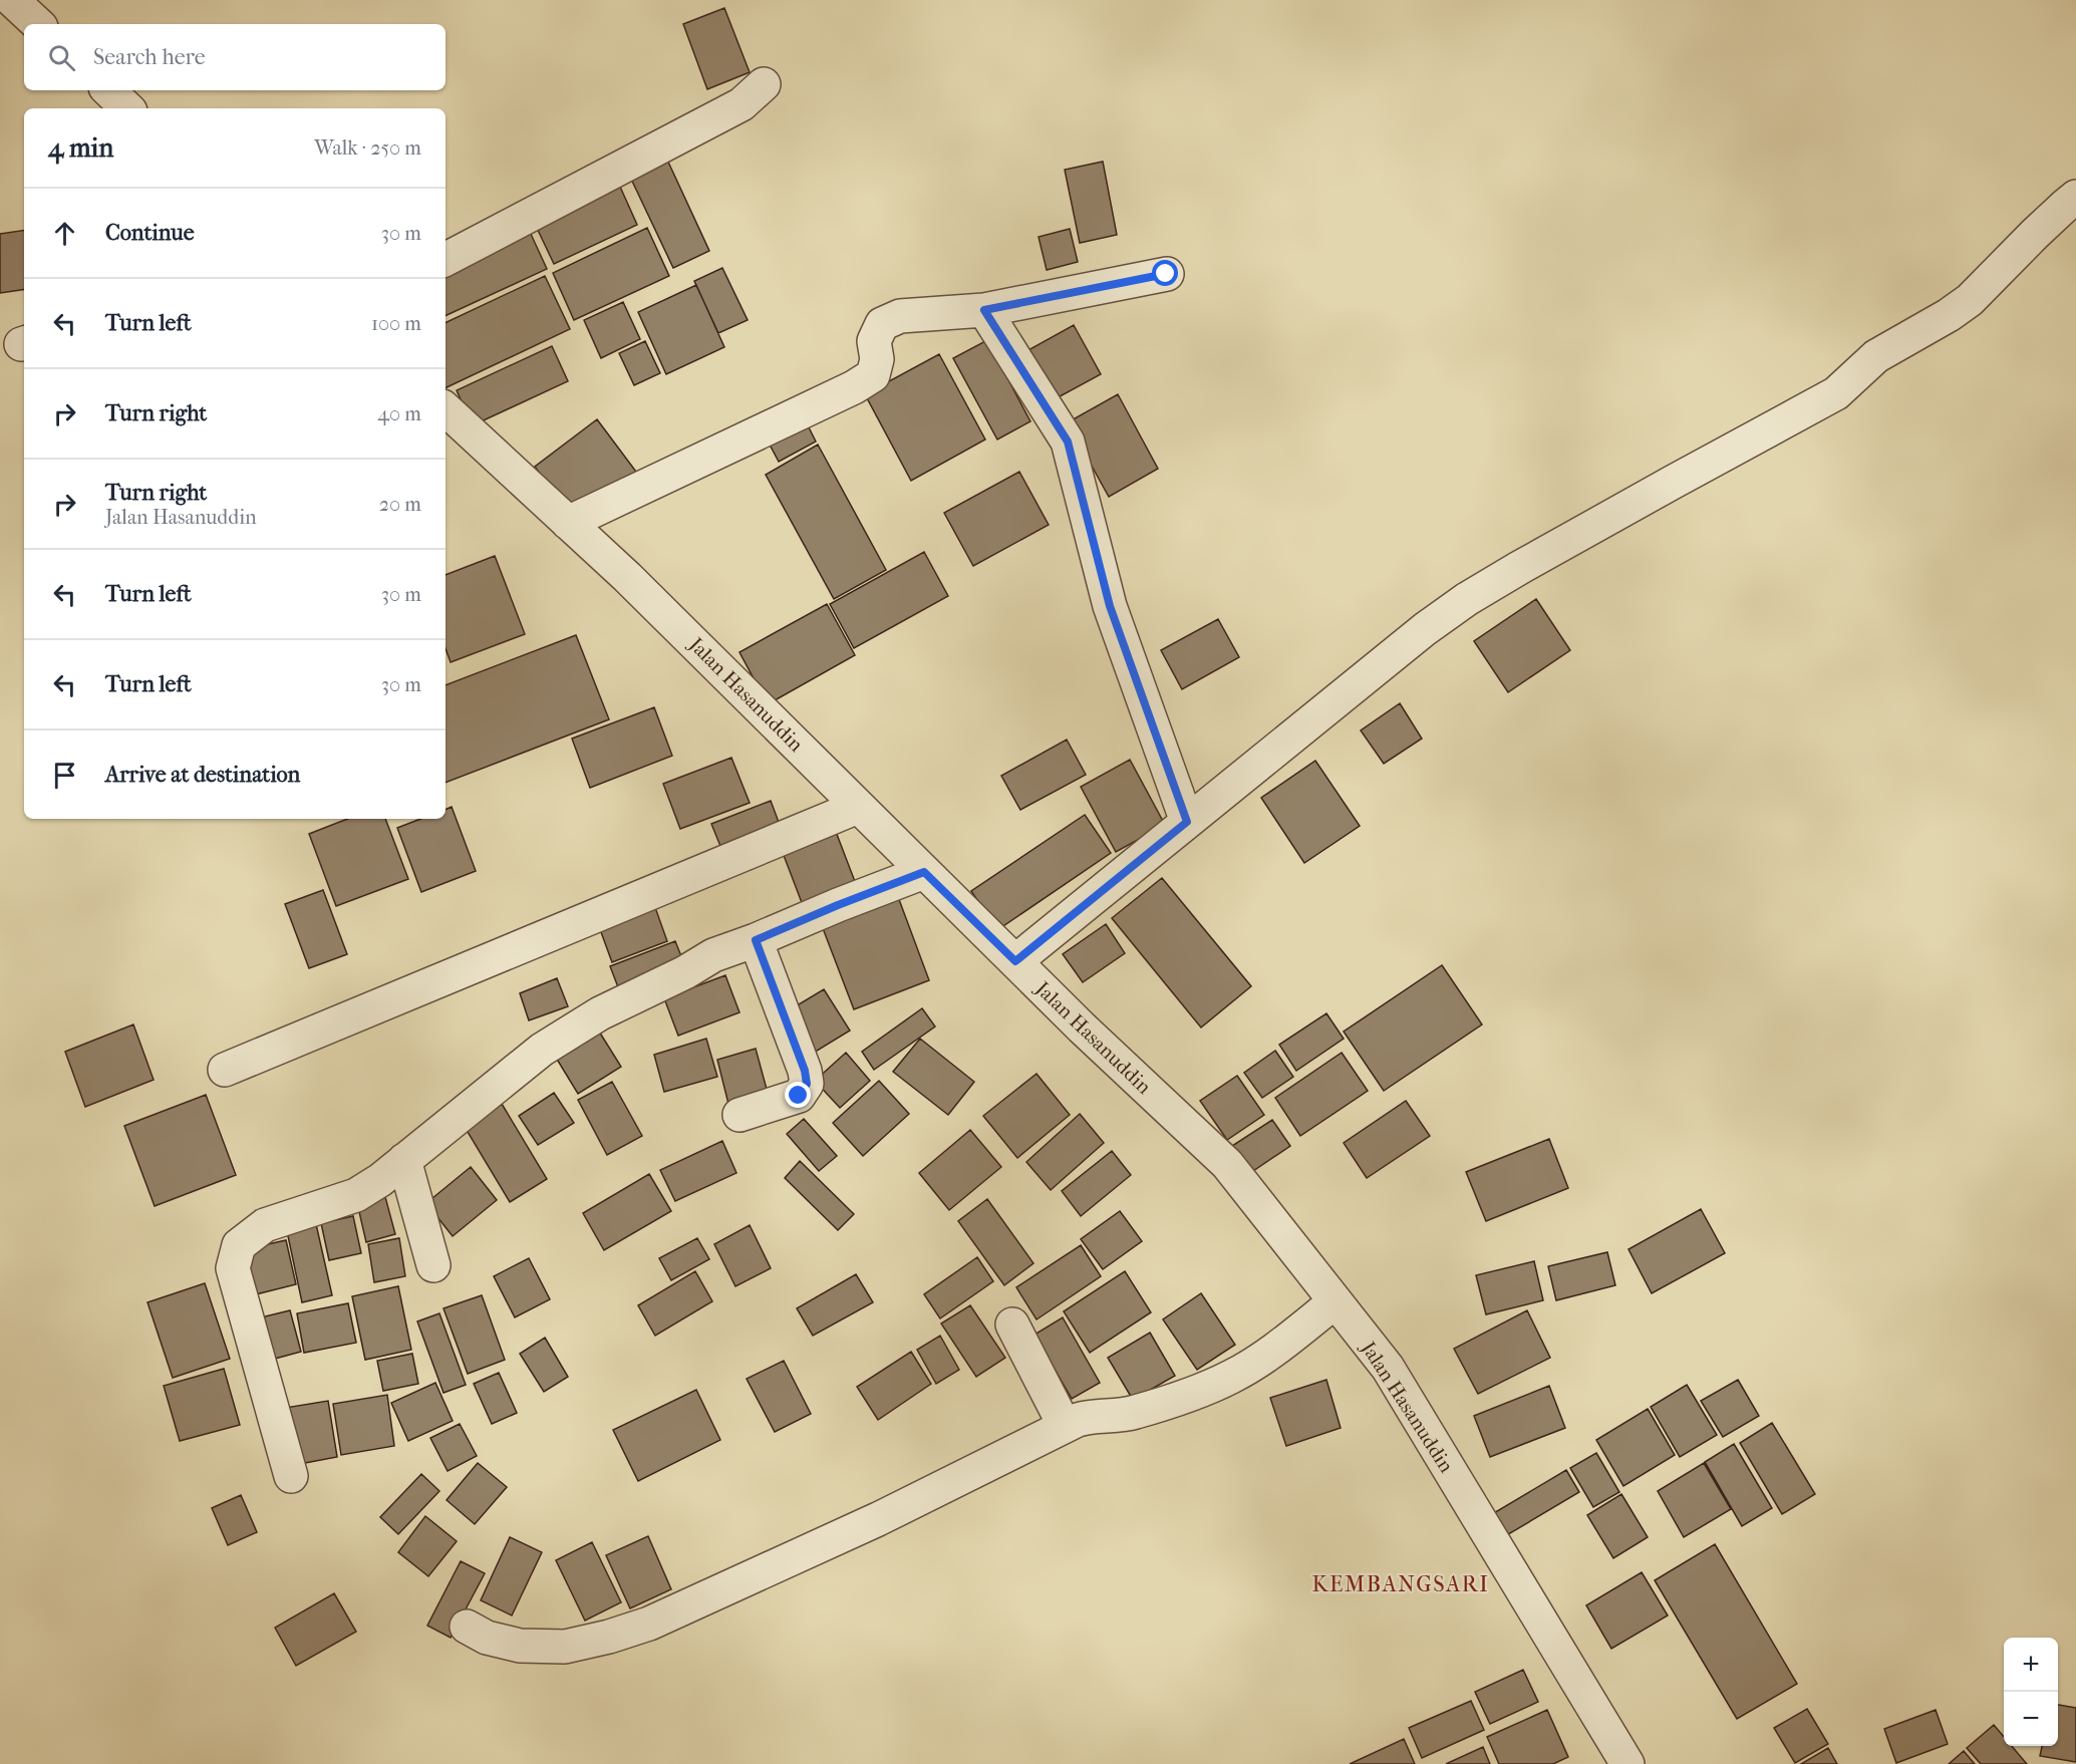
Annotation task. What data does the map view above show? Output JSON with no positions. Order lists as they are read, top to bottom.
{
  "streets": {
    "street": ["Jalan Hasanuddin"]
  },
  "districts": ["KEMBANGSARI"],
  "page": {
    "search": "Search here",
    "heading": ["4 min", "Walk · 250 m"],
    "list": [
      ["Continue", "30 m"],
      ["Turn left", "100 m"],
      ["Turn right", "40 m"],
      ["Turn right", "Jalan Hasanuddin", "20 m"],
      ["Turn left", "30 m"],
      ["Turn left", "30 m"],
      "Arrive at destination"
    ],
    "map_buttons": ["+", "−"]
  }
}
